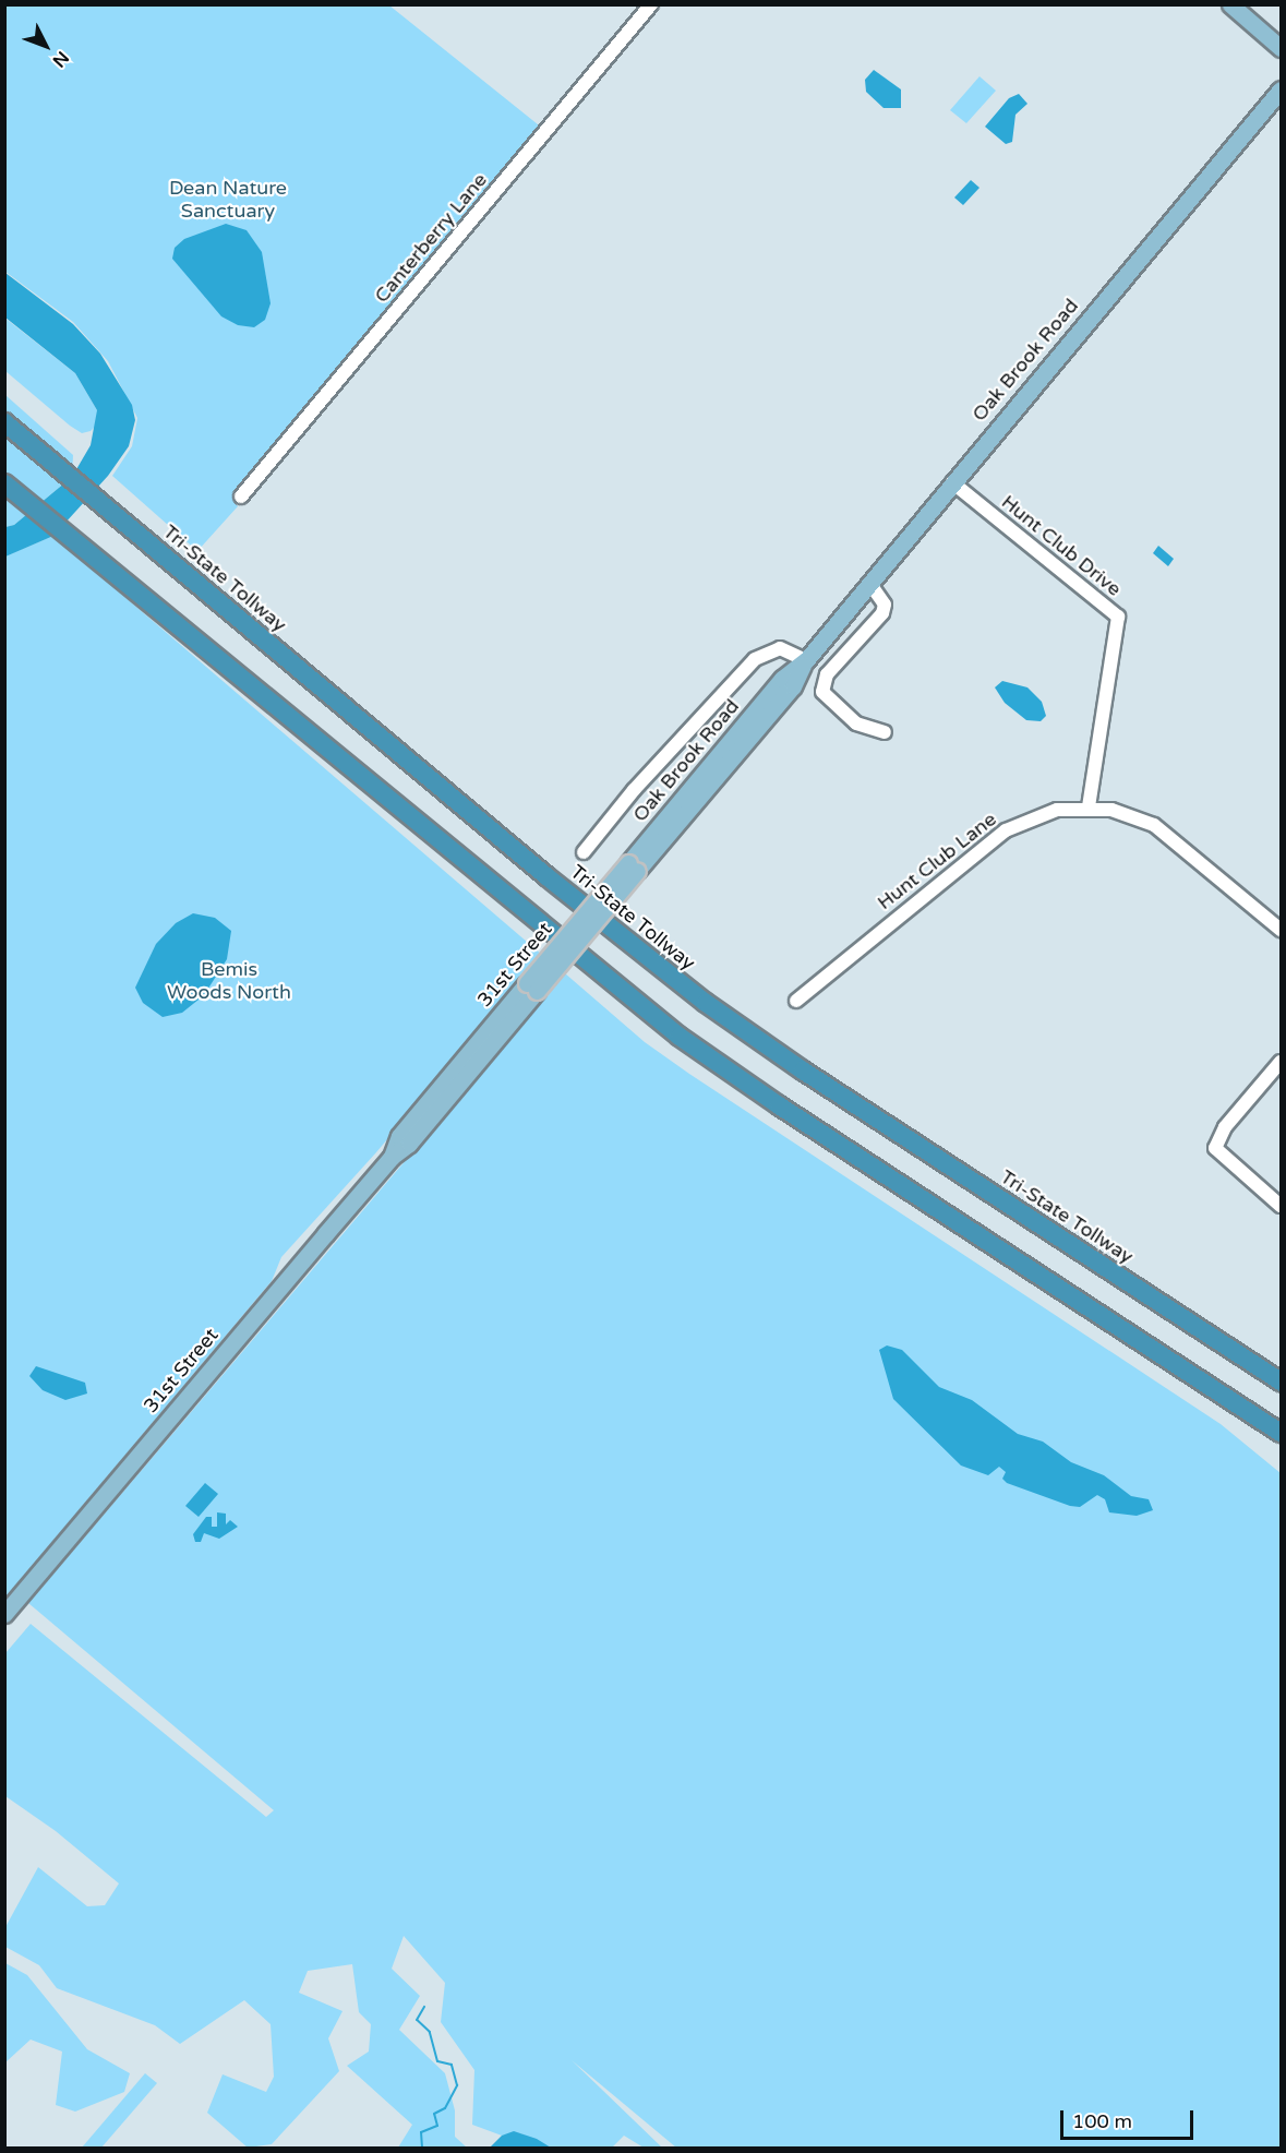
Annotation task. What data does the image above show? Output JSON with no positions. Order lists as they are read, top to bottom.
{
  "streets": {
    "highway": ["Tri-State Tollway"],
    "main road": ["Oak Brook Road", "31st Street"],
    "street": ["Canterberry Lane", "Hunt Club Drive", "Hunt Club Lane"]
  },
  "crossings": [
    ["Oak Brook Road", "Hunt Club Drive"],
    ["Oak Brook Road", "31st Street"],
    ["Hunt Club Drive", "Hunt Club Lane"]
  ],
  "parks": ["Dean Nature Sanctuary", "Bemis Woods North"],
  "scale_bar": "100 m",
  "north": "bottom right"
}
